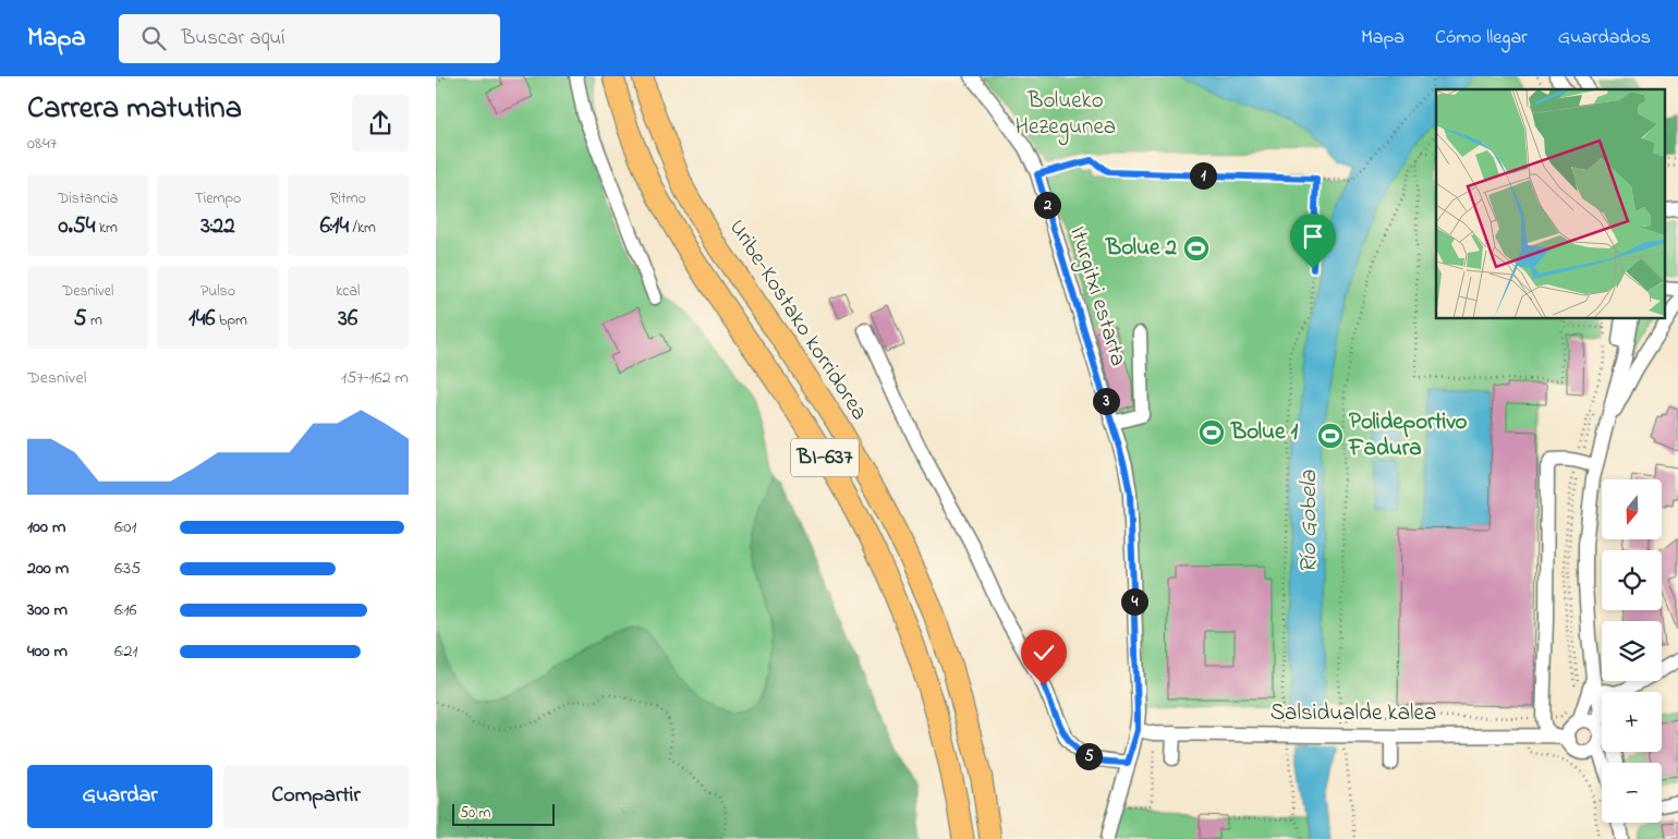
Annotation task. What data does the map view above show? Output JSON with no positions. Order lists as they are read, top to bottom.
{
  "streets": {
    "highway": ["Uribe-Kostako korridorea", "BI-637"],
    "street": ["Iturgitxi estarta", "Salsidualde kalea"]
  },
  "crossings": [
    ["Iturgitxi estarta", "Salsidualde kalea"]
  ],
  "water": ["Río Gobela"],
  "parks": ["Bolueko Hezegunea"],
  "places": {
    "sports": ["Bolue 2", "Bolue 1", "Polideportivo Fadura"]
  },
  "scale_bar": "50 m",
  "north": "bottom",
  "page": {
    "header": "Mapa",
    "search": "Buscar aquí",
    "nav": ["Mapa", "Cómo llegar", "Guardados"],
    "heading": ["Carrera matutina", "08:47"],
    "pins": [
      "1",
      "2",
      "3",
      "4",
      "5"
    ],
    "stats": [
      ["Distancia", "0.54 km"],
      ["Tiempo", "3:22"],
      ["Ritmo", "6:14 /km"],
      ["Desnivel", "5 m"],
      ["Pulso", "146 bpm"],
      ["kcal", "36"]
    ],
    "chart": ["Desnivel", "157–162 m"],
    "map_buttons": ["+", "−"],
    "list": [
      {
        "name": "100 m",
        "note": "6:01"
      },
      {
        "name": "200 m",
        "note": "6:35"
      },
      {
        "name": "300 m",
        "note": "6:16"
      },
      {
        "name": "400 m",
        "note": "6:21"
      }
    ],
    "buttons": ["Guardar", "Compartir"],
    "scale": "50 m"
  }
}
